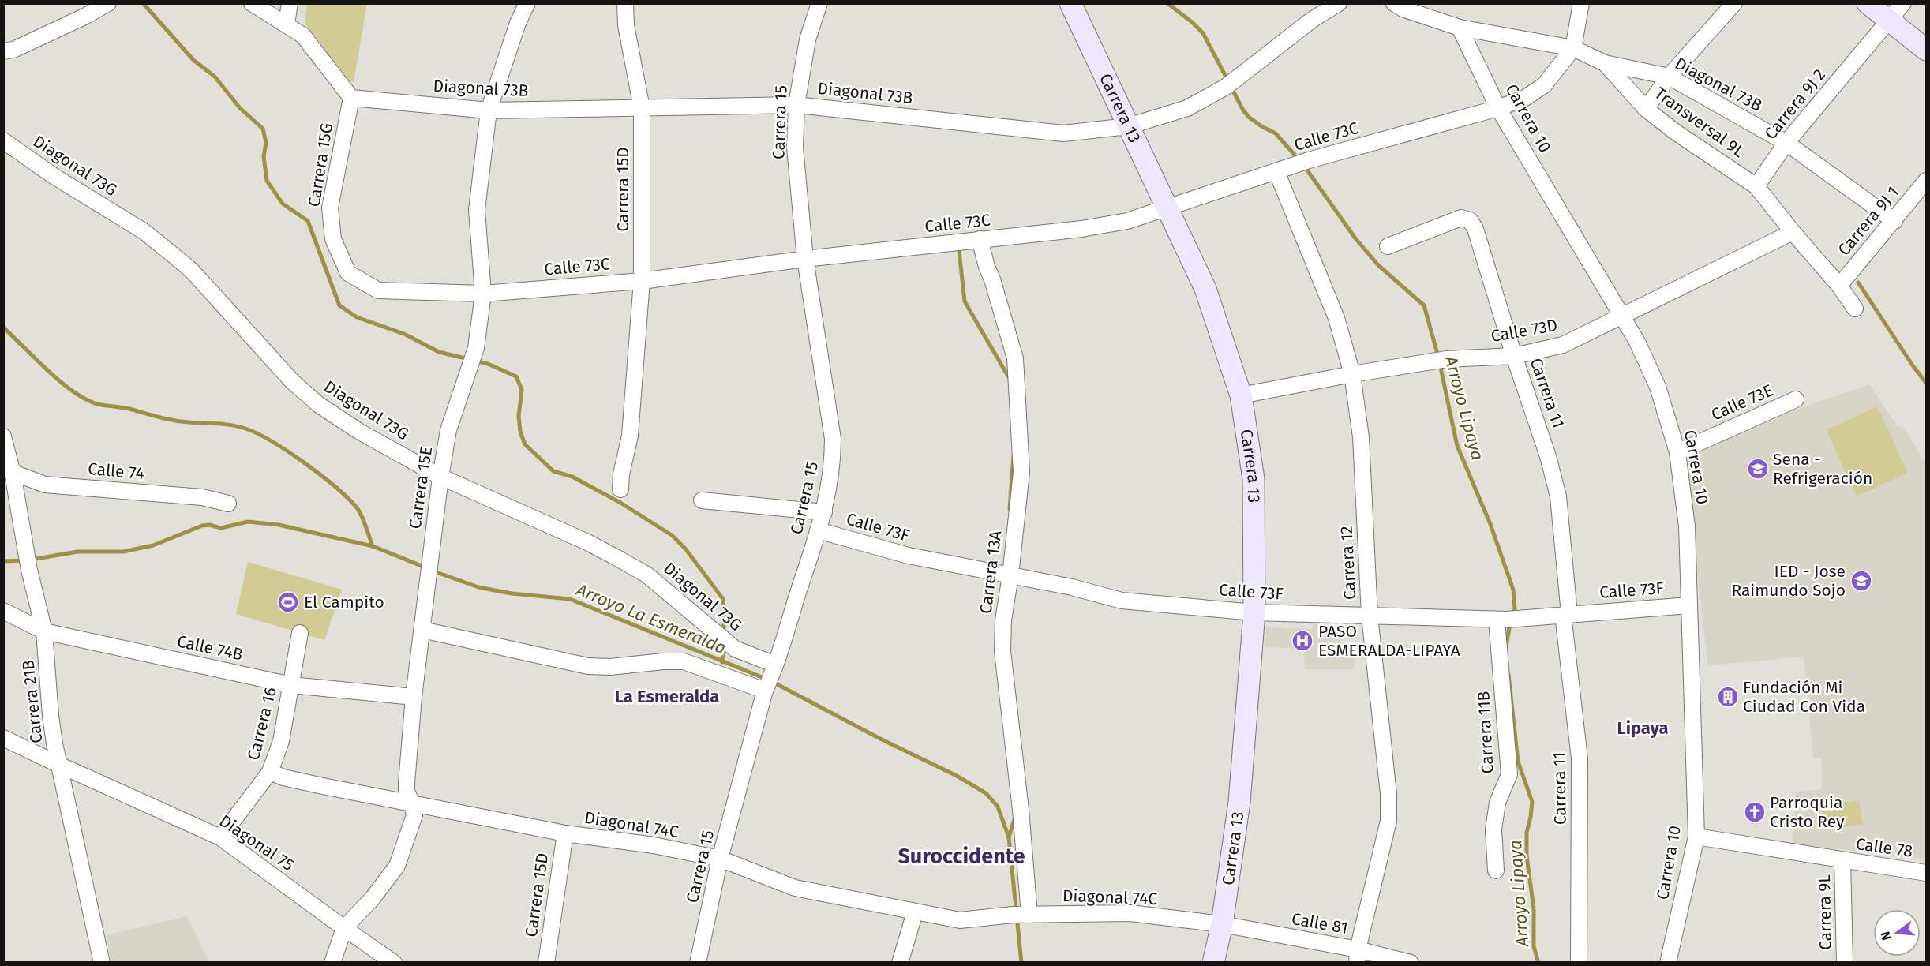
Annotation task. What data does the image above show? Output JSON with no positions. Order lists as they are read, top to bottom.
{
  "streets": {
    "street": [
      "Diagonal 73B",
      "Carrera 9J 2",
      "Carrera 13",
      "Carrera 10",
      "Carrera 15",
      "Transversal 9L",
      "Calle 73C",
      "Carrera 15G",
      "Diagonal 73G",
      "Carrera 15D",
      "Carrera 9J 1",
      "Calle 73D",
      "Carrera 11",
      "Calle 73E",
      "Calle 74",
      "Carrera 15E",
      "Calle 73F",
      "Carrera 12",
      "Carrera 13A",
      "Calle 74B",
      "Carrera 21B",
      "Carrera 16",
      "Carrera 11B",
      "Diagonal 74C",
      "Diagonal 75",
      "Calle 78",
      "Carrera 9L",
      "Calle 81"
    ]
  },
  "crossings": [
    ["Diagonal 73B", "Carrera 9J 2"],
    ["Diagonal 73B", "Carrera 13"],
    ["Diagonal 73B", "Carrera 10"],
    ["Diagonal 73B", "Carrera 15"],
    ["Diagonal 73B", "Transversal 9L"],
    ["Diagonal 73B", "Calle 73C"],
    ["Diagonal 73B", "Carrera 15G"],
    ["Diagonal 73B", "Carrera 15D"],
    ["Diagonal 73B", "Carrera 9J 1"],
    ["Diagonal 73B", "Carrera 15E"],
    ["Carrera 9J 2", "Transversal 9L"],
    ["Carrera 13", "Calle 73C"],
    ["Carrera 13", "Calle 73D"],
    ["Carrera 13", "Calle 73F"],
    ["Carrera 13", "Diagonal 74C"],
    ["Carrera 13", "Calle 81"],
    ["Carrera 10", "Calle 73C"],
    ["Carrera 10", "Calle 73D"],
    ["Carrera 10", "Calle 73E"],
    ["Carrera 10", "Calle 73F"],
    ["Carrera 10", "Calle 78"],
    ["Carrera 15", "Calle 73C"],
    ["Carrera 15", "Diagonal 73G"],
    ["Carrera 15", "Calle 73F"],
    ["Carrera 15", "Diagonal 74C"],
    ["Calle 73C", "Carrera 15G"],
    ["Calle 73C", "Carrera 15D"],
    ["Calle 73C", "Carrera 15E"],
    ["Calle 73C", "Carrera 12"],
    ["Calle 73C", "Carrera 13A"],
    ["Diagonal 73G", "Carrera 15E"],
    ["Carrera 15D", "Diagonal 74C"],
    ["Calle 73D", "Carrera 11"],
    ["Calle 73D", "Carrera 12"],
    ["Carrera 11", "Calle 73F"],
    ["Calle 74", "Carrera 21B"],
    ["Carrera 15E", "Calle 74B"],
    ["Carrera 15E", "Diagonal 74C"],
    ["Carrera 15E", "Diagonal 75"],
    ["Calle 73F", "Carrera 12"],
    ["Calle 73F", "Carrera 13A"],
    ["Calle 73F", "Carrera 11B"],
    ["Carrera 12", "Calle 81"],
    ["Carrera 13A", "Diagonal 74C"],
    ["Calle 74B", "Carrera 21B"],
    ["Calle 74B", "Carrera 16"],
    ["Carrera 21B", "Diagonal 75"],
    ["Carrera 16", "Diagonal 74C"],
    ["Carrera 16", "Diagonal 75"],
    ["Diagonal 74C", "Calle 81"],
    ["Calle 78", "Carrera 9L"]
  ],
  "districts": ["La Esmeralda", "Lipaya", "Suroccidente"],
  "water": ["Arroyo Lipaya", "Arroyo La Esmeralda"],
  "places": {
    "school or university": ["Sena - Refrigeración", "IED - Jose Raimundo Sojo"],
    "sports": ["El Campito"],
    "hospital": ["PASO ESMERALDA-LIPAYA"],
    "building": ["Fundación Mi Ciudad Con Vida"],
    "church": ["Parroquia Cristo Rey"]
  },
  "north": "left"
}
